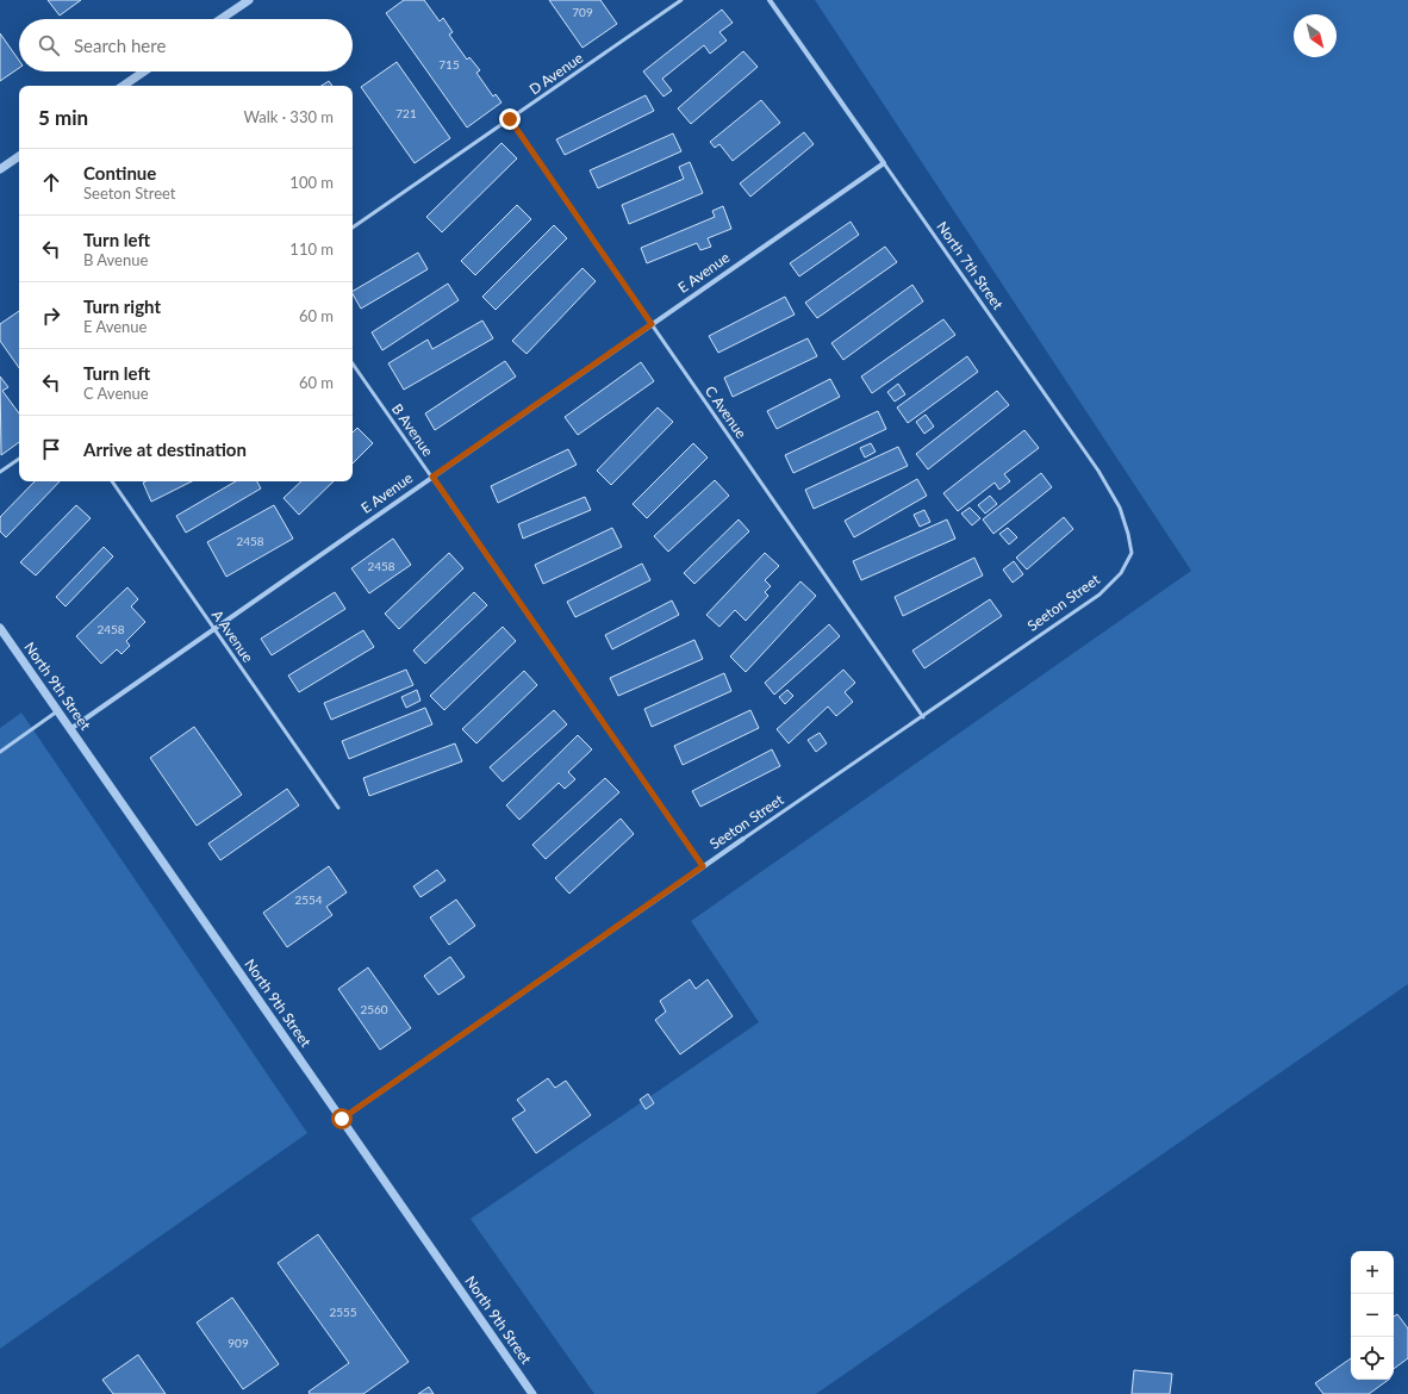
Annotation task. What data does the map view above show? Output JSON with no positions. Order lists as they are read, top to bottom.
{
  "streets": {
    "street": [
      "North 7th Street",
      "E Avenue",
      "Seeton Street",
      "North 9th Street"
    ],
    "lane": [
      "D Avenue",
      "C Avenue",
      "B Avenue",
      "A Avenue"
    ]
  },
  "crossings": [
    ["D Avenue", "C Avenue"],
    ["North 7th Street", "E Avenue"],
    ["North 7th Street", "Seeton Street"],
    ["E Avenue", "C Avenue"],
    ["E Avenue", "B Avenue"],
    ["E Avenue", "A Avenue"],
    ["E Avenue", "North 9th Street"],
    ["C Avenue", "Seeton Street"],
    ["B Avenue", "Seeton Street"],
    ["Seeton Street", "North 9th Street"]
  ],
  "house_numbers": [
    "709",
    "715",
    "721",
    "2458",
    "2458",
    "2458",
    "2554",
    "2560",
    "2555",
    "909"
  ],
  "north": "bottom right",
  "page": {
    "search": "Search here",
    "heading": ["5 min", "Walk · 330 m"],
    "list": [
      ["Continue", "Seeton Street", "100 m"],
      ["Turn left", "B Avenue", "110 m"],
      ["Turn right", "E Avenue", "60 m"],
      ["Turn left", "C Avenue", "60 m"],
      "Arrive at destination"
    ],
    "map_buttons": ["+", "−"]
  }
}
